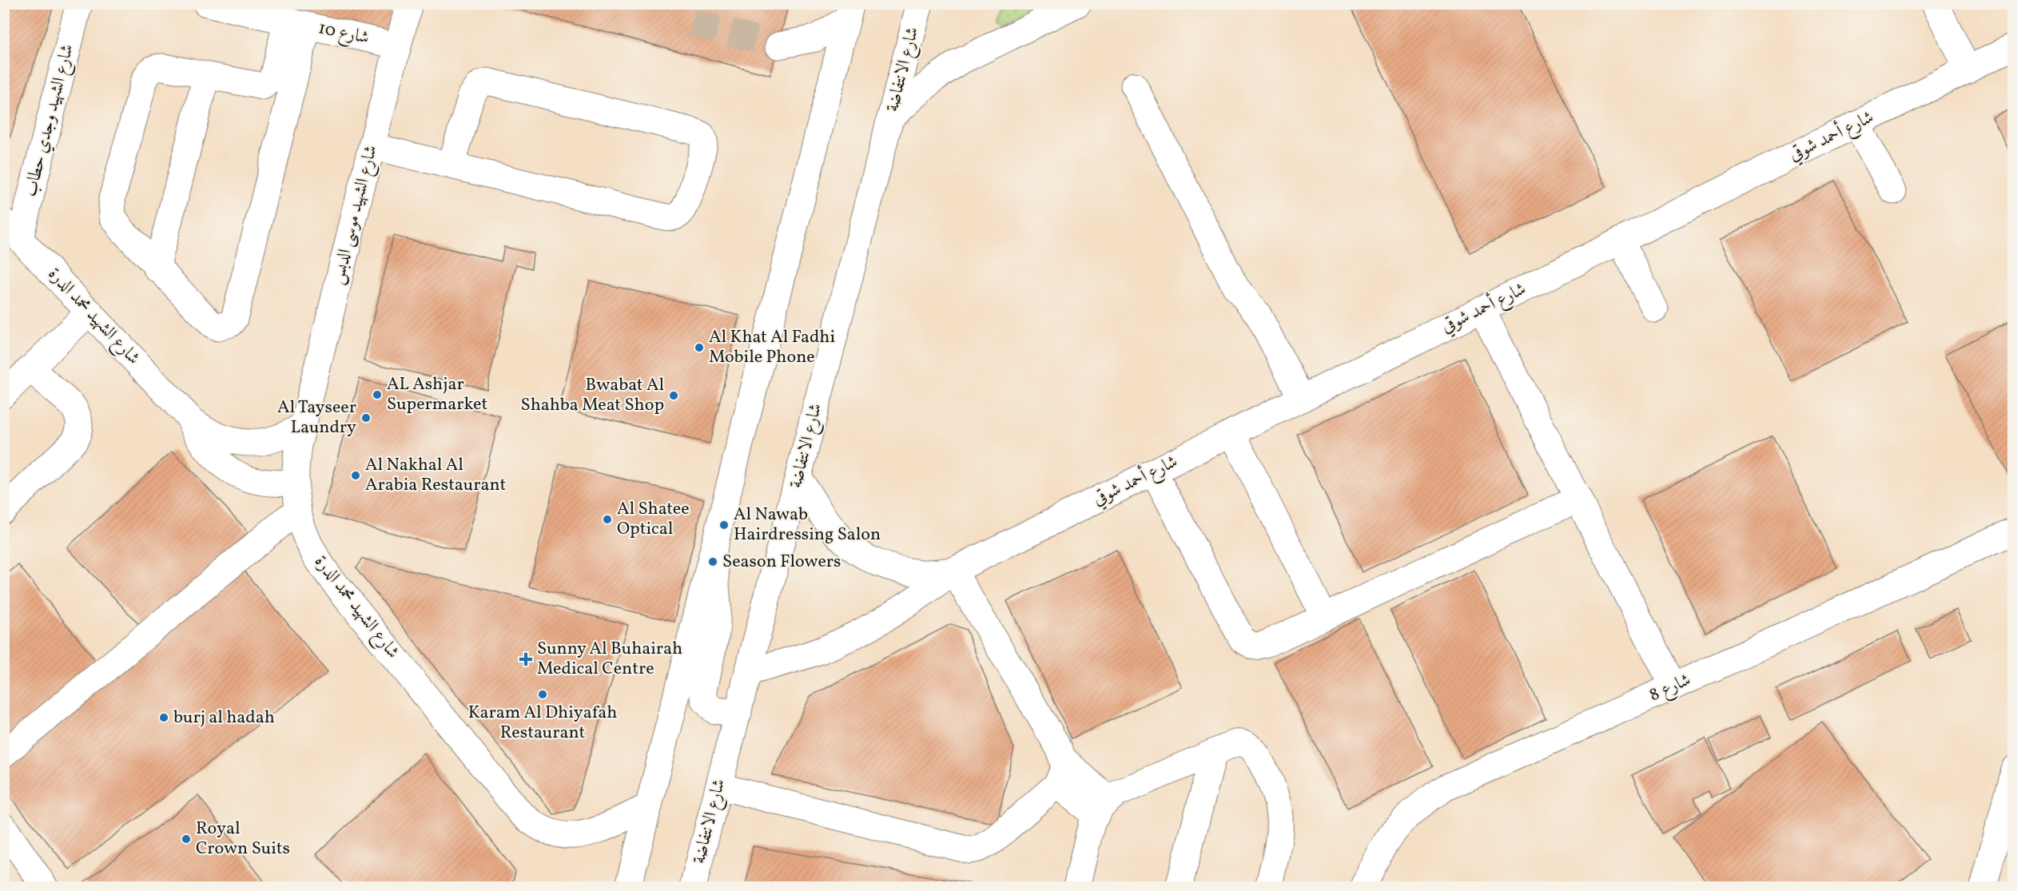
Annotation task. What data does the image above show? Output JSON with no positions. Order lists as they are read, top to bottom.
{
  "streets": {
    "street": [
      "شارع 10",
      "شارع الانتفاضة",
      "شارع الشهيد وجدي حطاب",
      "شارع أحمد شوقي",
      "شارع الشهيد موسى الدبس",
      "شارع الشهيد محمد الدرة",
      "شارع 8"
    ]
  },
  "crossings": [
    ["شارع 10", "شارع الشهيد موسى الدبس"],
    ["شارع الانتفاضة", "شارع أحمد شوقي"],
    ["شارع الشهيد وجدي حطاب", "شارع الشهيد محمد الدرة"],
    ["شارع الشهيد موسى الدبس", "شارع الشهيد محمد الدرة"]
  ],
  "places": {
    "other": [
      "Al Khat Al Fadhi Mobile Phone",
      "AL Ashjar Supermarket",
      "Bwabat Al Shahba Meat Shop",
      "Al Tayseer Laundry",
      "Al Nakhal Al Arabia Restaurant",
      "Al Shatee Optical",
      "Al Nawab Hairdressing Salon",
      "Season Flowers",
      "Karam Al Dhiyafah Restaurant",
      "burj al hadah",
      "Royal Crown Suits"
    ],
    "health": ["Sunny Al Buhairah Medical Centre"]
  }
}
